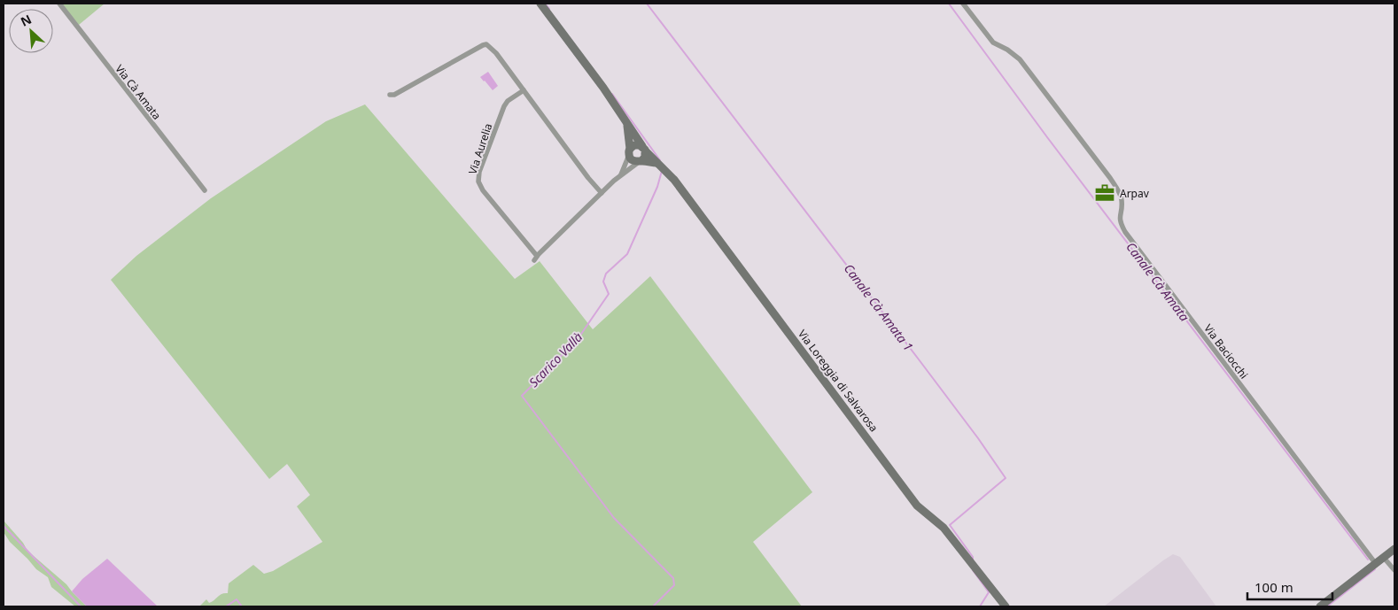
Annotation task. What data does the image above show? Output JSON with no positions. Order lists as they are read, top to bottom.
{
  "streets": {
    "street": [
      "Via Cà Amata",
      "Via Aurelia",
      "Via Baciocchi",
      "Via Loreggia di Salvarosa"
    ]
  },
  "water": ["Canale Cà Amata", "Canale Cà Amata 1", "Scarico Vallà"],
  "places": {
    "office": ["Arpav"]
  },
  "scale_bar": "100 m",
  "north": "top left"
}
